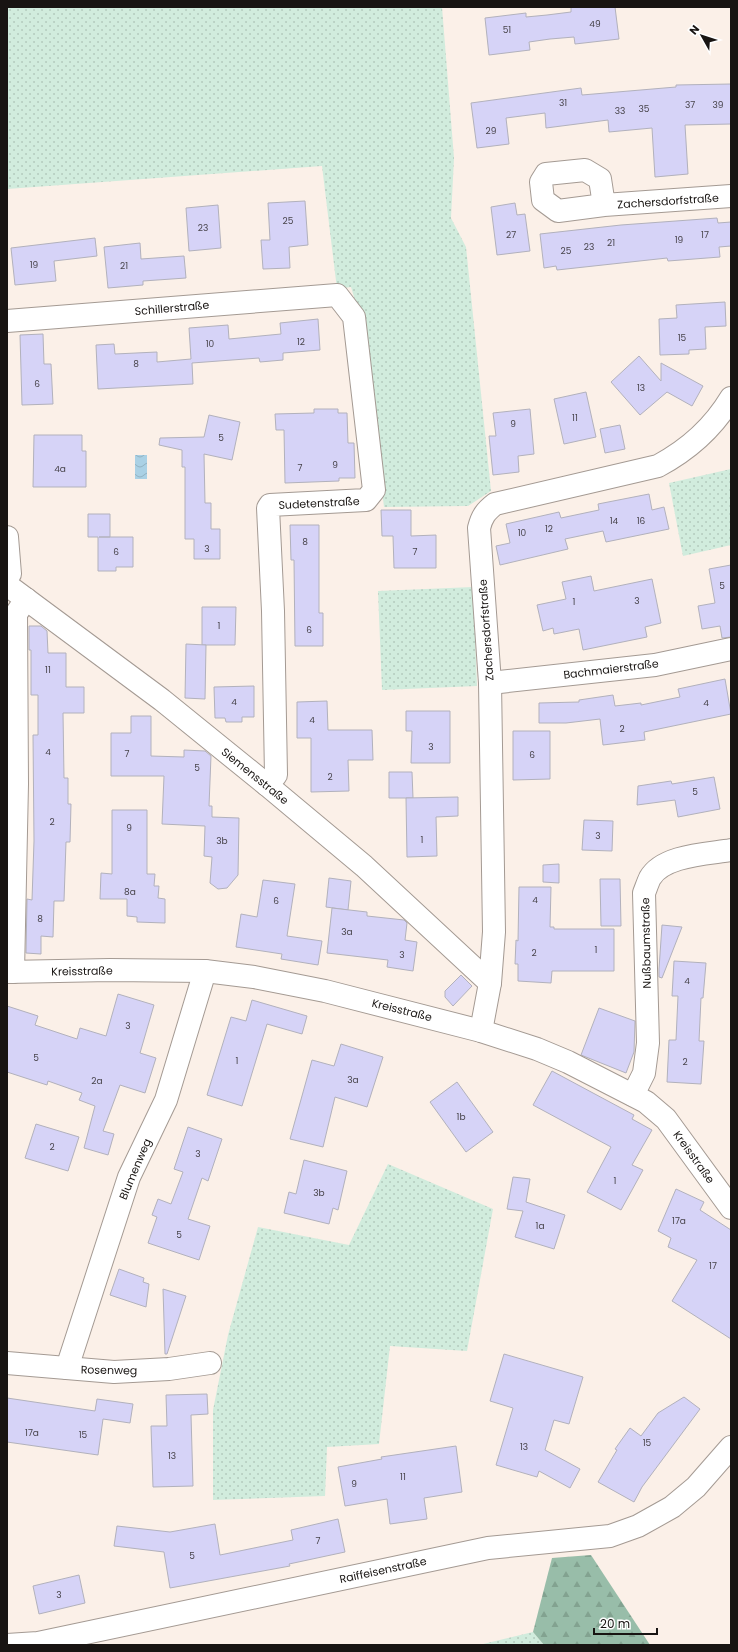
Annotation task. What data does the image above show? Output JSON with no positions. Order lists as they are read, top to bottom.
{
  "streets": {
    "street": [
      "Zachersdorfstraße",
      "Schillerstraße",
      "Sudetenstraße",
      "Bachmaierstraße",
      "Siemensstraße",
      "Nußbaumstraße",
      "Kreisstraße",
      "Blumenweg",
      "Rosenweg",
      "Raiffeisenstraße"
    ]
  },
  "crossings": [
    ["Zachersdorfstraße", "Bachmaierstraße"],
    ["Zachersdorfstraße", "Siemensstraße"],
    ["Zachersdorfstraße", "Kreisstraße"],
    ["Schillerstraße", "Sudetenstraße"],
    ["Sudetenstraße", "Siemensstraße"],
    ["Nußbaumstraße", "Kreisstraße"],
    ["Kreisstraße", "Blumenweg"],
    ["Blumenweg", "Rosenweg"]
  ],
  "house_numbers": [
    "49",
    "51",
    "31",
    "37",
    "39",
    "35",
    "33",
    "29",
    "25",
    "23",
    "27",
    "17",
    "19",
    "21",
    "23",
    "25",
    "19",
    "21",
    "15",
    "12",
    "10",
    "8",
    "6",
    "13",
    "11",
    "9",
    "5",
    "9",
    "7",
    "4a",
    "14",
    "16",
    "12",
    "10",
    "8",
    "3",
    "6",
    "7",
    "5",
    "3",
    "1",
    "1",
    "6",
    "11",
    "4",
    "4",
    "4",
    "2",
    "3",
    "4",
    "7",
    "6",
    "5",
    "2",
    "5",
    "2",
    "9",
    "3",
    "1",
    "3b",
    "8a",
    "4",
    "6",
    "8",
    "3a",
    "1",
    "2",
    "3",
    "4",
    "3",
    "5",
    "1",
    "2",
    "3a",
    "2a",
    "1b",
    "2",
    "3",
    "1",
    "3b",
    "17a",
    "1a",
    "5",
    "17",
    "17a",
    "15",
    "15",
    "13",
    "13",
    "11",
    "9",
    "7",
    "5",
    "3"
  ],
  "scale_bar": "20 m",
  "north": "top left"
}
